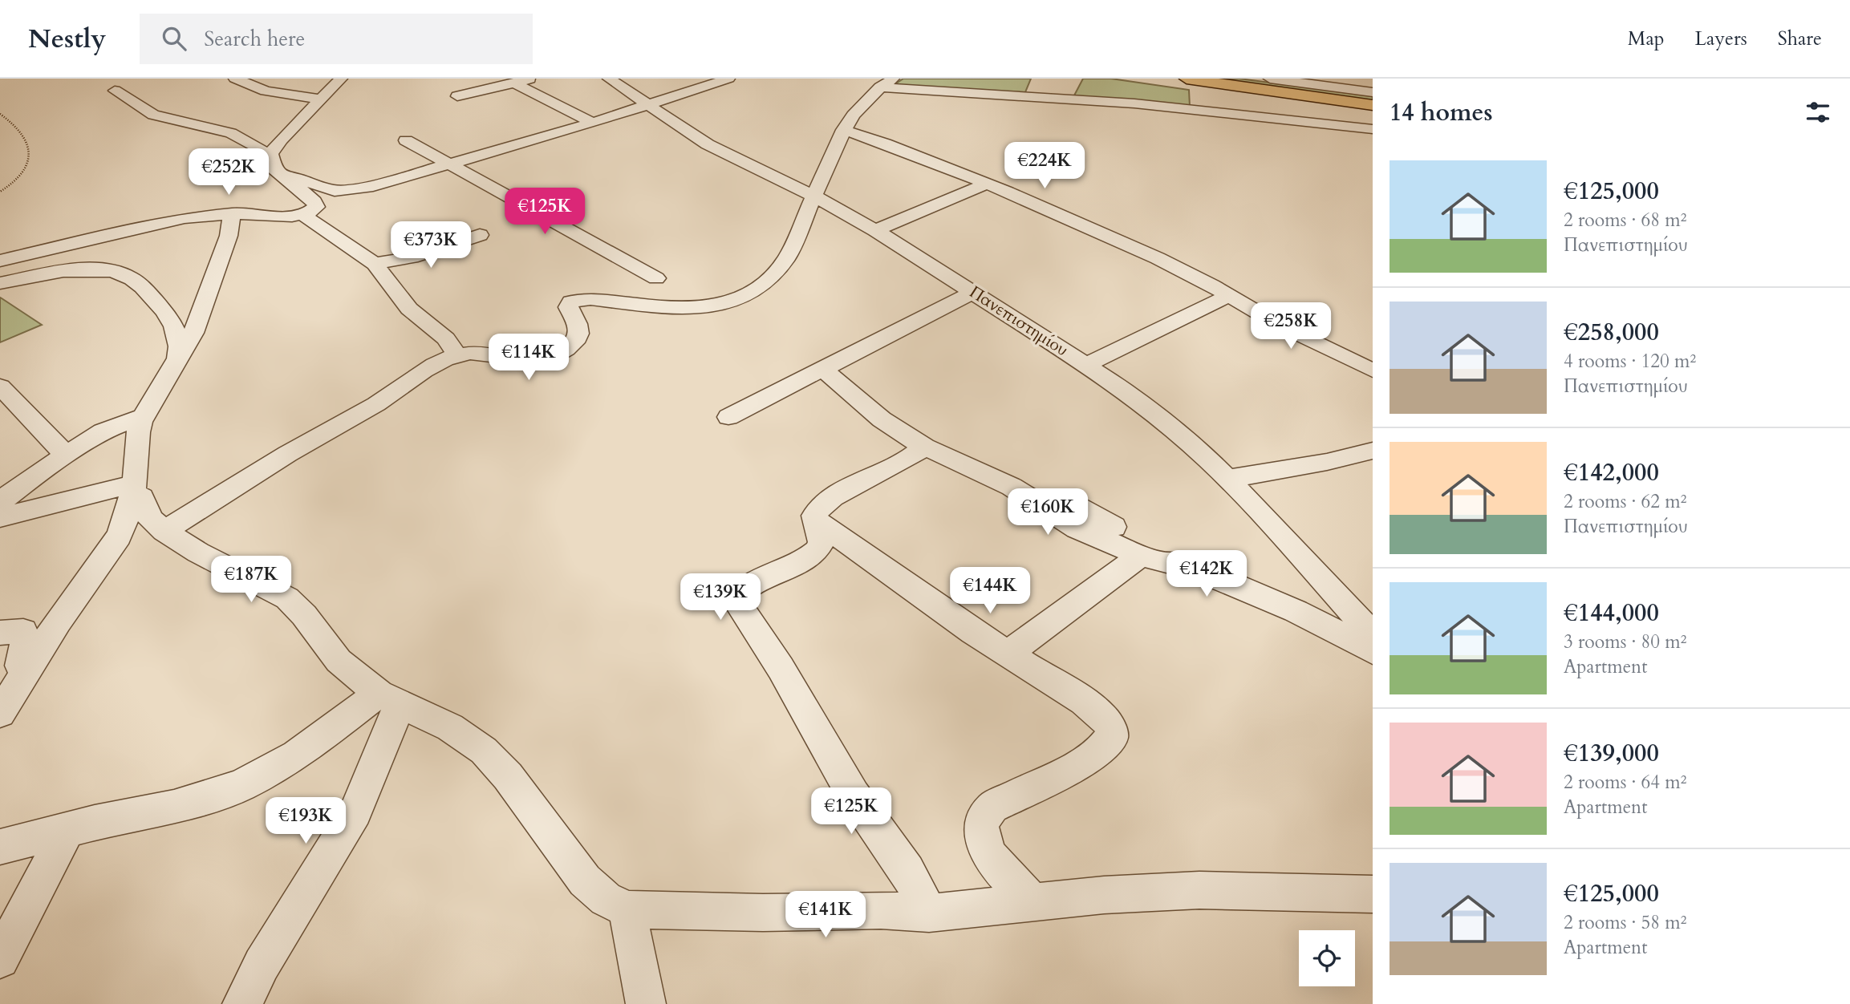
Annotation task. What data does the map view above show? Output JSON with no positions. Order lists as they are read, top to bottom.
{
  "streets": {
    "street": ["Πανεπιστημίου"]
  },
  "page": {
    "header": "Nestly",
    "search": "Search here",
    "nav": ["Map", "Layers", "Share"],
    "heading": "14 homes",
    "price": [
      "€224K",
      "€252K",
      "€125K",
      "€373K",
      "€258K",
      "€114K",
      "€160K",
      "€142K",
      "€187K",
      "€144K",
      "€139K",
      "€125K",
      "€193K",
      "€141K"
    ],
    "list": [
      {
        "name": "€125,000",
        "note": "2 rooms · 68 m² · Πανεπιστημίου"
      },
      {
        "name": "€258,000",
        "note": "4 rooms · 120 m² · Πανεπιστημίου"
      },
      {
        "name": "€142,000",
        "note": "2 rooms · 62 m² · Πανεπιστημίου"
      },
      {
        "name": "€144,000",
        "note": "3 rooms · 80 m² · Apartment"
      },
      {
        "name": "€139,000",
        "note": "2 rooms · 64 m² · Apartment"
      },
      {
        "name": "€125,000",
        "note": "2 rooms · 58 m² · Apartment"
      }
    ]
  }
}
